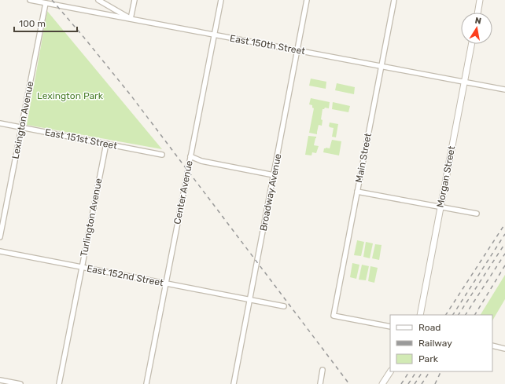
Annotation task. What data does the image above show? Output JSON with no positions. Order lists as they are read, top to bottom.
{
  "streets": {
    "street": [
      "East 150th Street",
      "Lexington Avenue",
      "East 151st Street",
      "Main Street",
      "Morgan Street",
      "Center Avenue",
      "Broadway Avenue",
      "Turlington Avenue",
      "East 152nd Street"
    ]
  },
  "crossings": [
    ["East 150th Street", "Lexington Avenue"],
    ["East 150th Street", "Main Street"],
    ["East 150th Street", "Morgan Street"],
    ["East 150th Street", "Center Avenue"],
    ["East 150th Street", "Broadway Avenue"],
    ["Lexington Avenue", "East 151st Street"],
    ["East 151st Street", "Turlington Avenue"],
    ["Center Avenue", "East 152nd Street"],
    ["Broadway Avenue", "East 152nd Street"],
    ["Turlington Avenue", "East 152nd Street"]
  ],
  "parks": ["Lexington Park"],
  "legend": ["Road", "Railway", "Park"],
  "scale_bar": "100 m",
  "north": "top"
}
